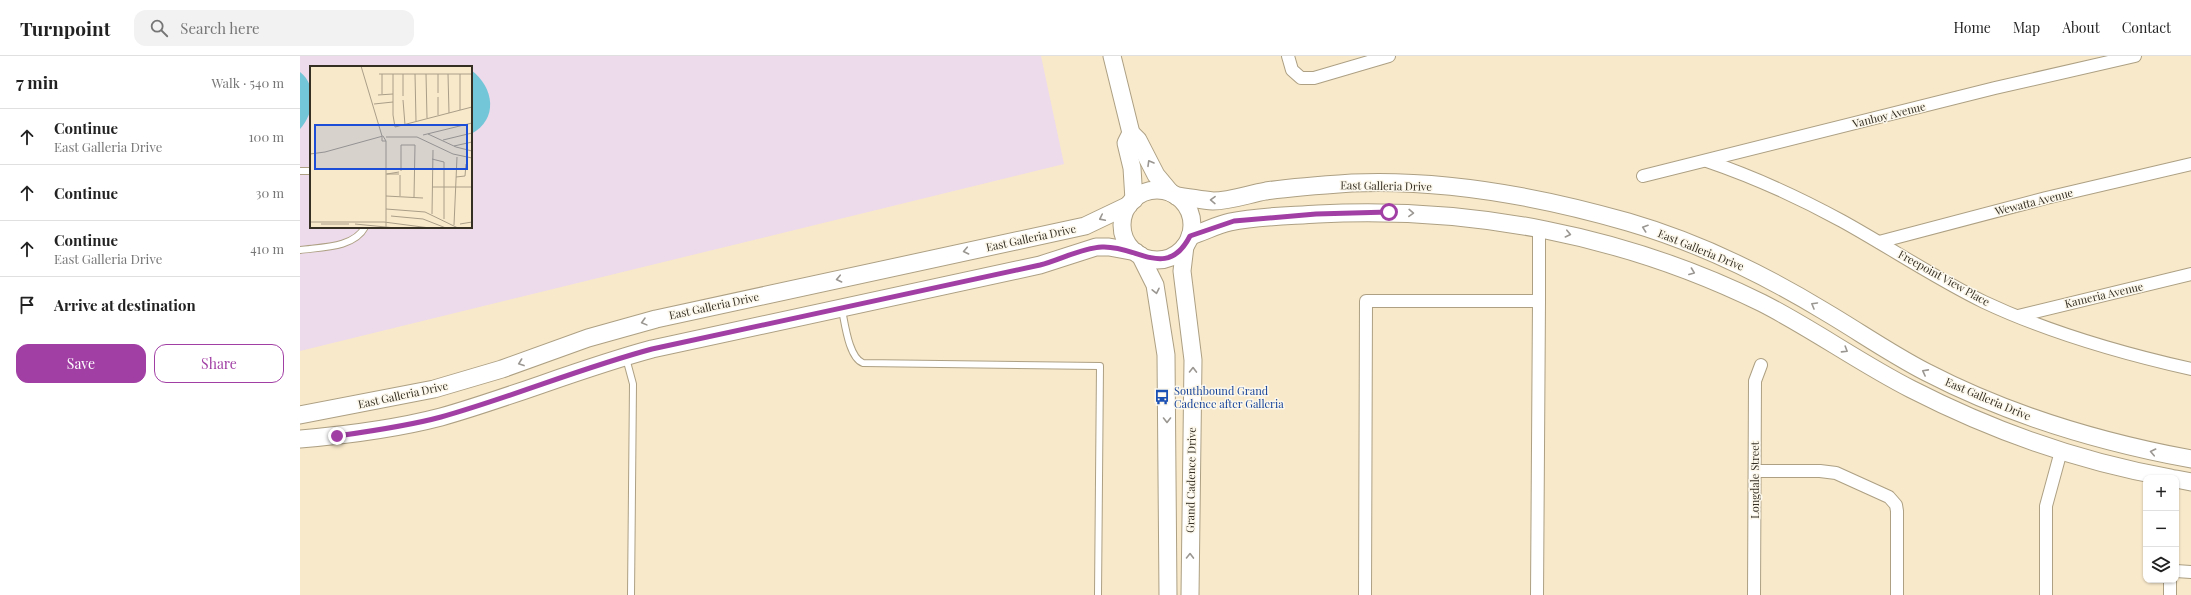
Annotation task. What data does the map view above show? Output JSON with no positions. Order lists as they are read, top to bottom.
{
  "streets": {
    "main road": ["East Galleria Drive", "Grand Cadence Drive"],
    "street": [
      "Vanhoy Avenue",
      "Wewatta Avenue",
      "Freepoint View Place",
      "Kameria Avenue",
      "Longdale Street"
    ]
  },
  "crossings": [
    ["Vanhoy Avenue", "Freepoint View Place"],
    ["East Galleria Drive", "Grand Cadence Drive"],
    ["Wewatta Avenue", "Freepoint View Place"],
    ["Freepoint View Place", "Kameria Avenue"]
  ],
  "places": {
    "bus stop": ["Southbound Grand Cadence after Galleria"]
  },
  "page": {
    "header": "Turnpoint",
    "search": "Search here",
    "nav": [
      "Home",
      "Map",
      "About",
      "Contact"
    ],
    "heading": ["7 min", "Walk · 540 m"],
    "list": [
      ["Continue", "East Galleria Drive", "100 m"],
      ["Continue", "30 m"],
      ["Continue", "East Galleria Drive", "410 m"],
      "Arrive at destination"
    ],
    "buttons": ["Save", "Share"],
    "map_buttons": ["+", "−"]
  }
}
